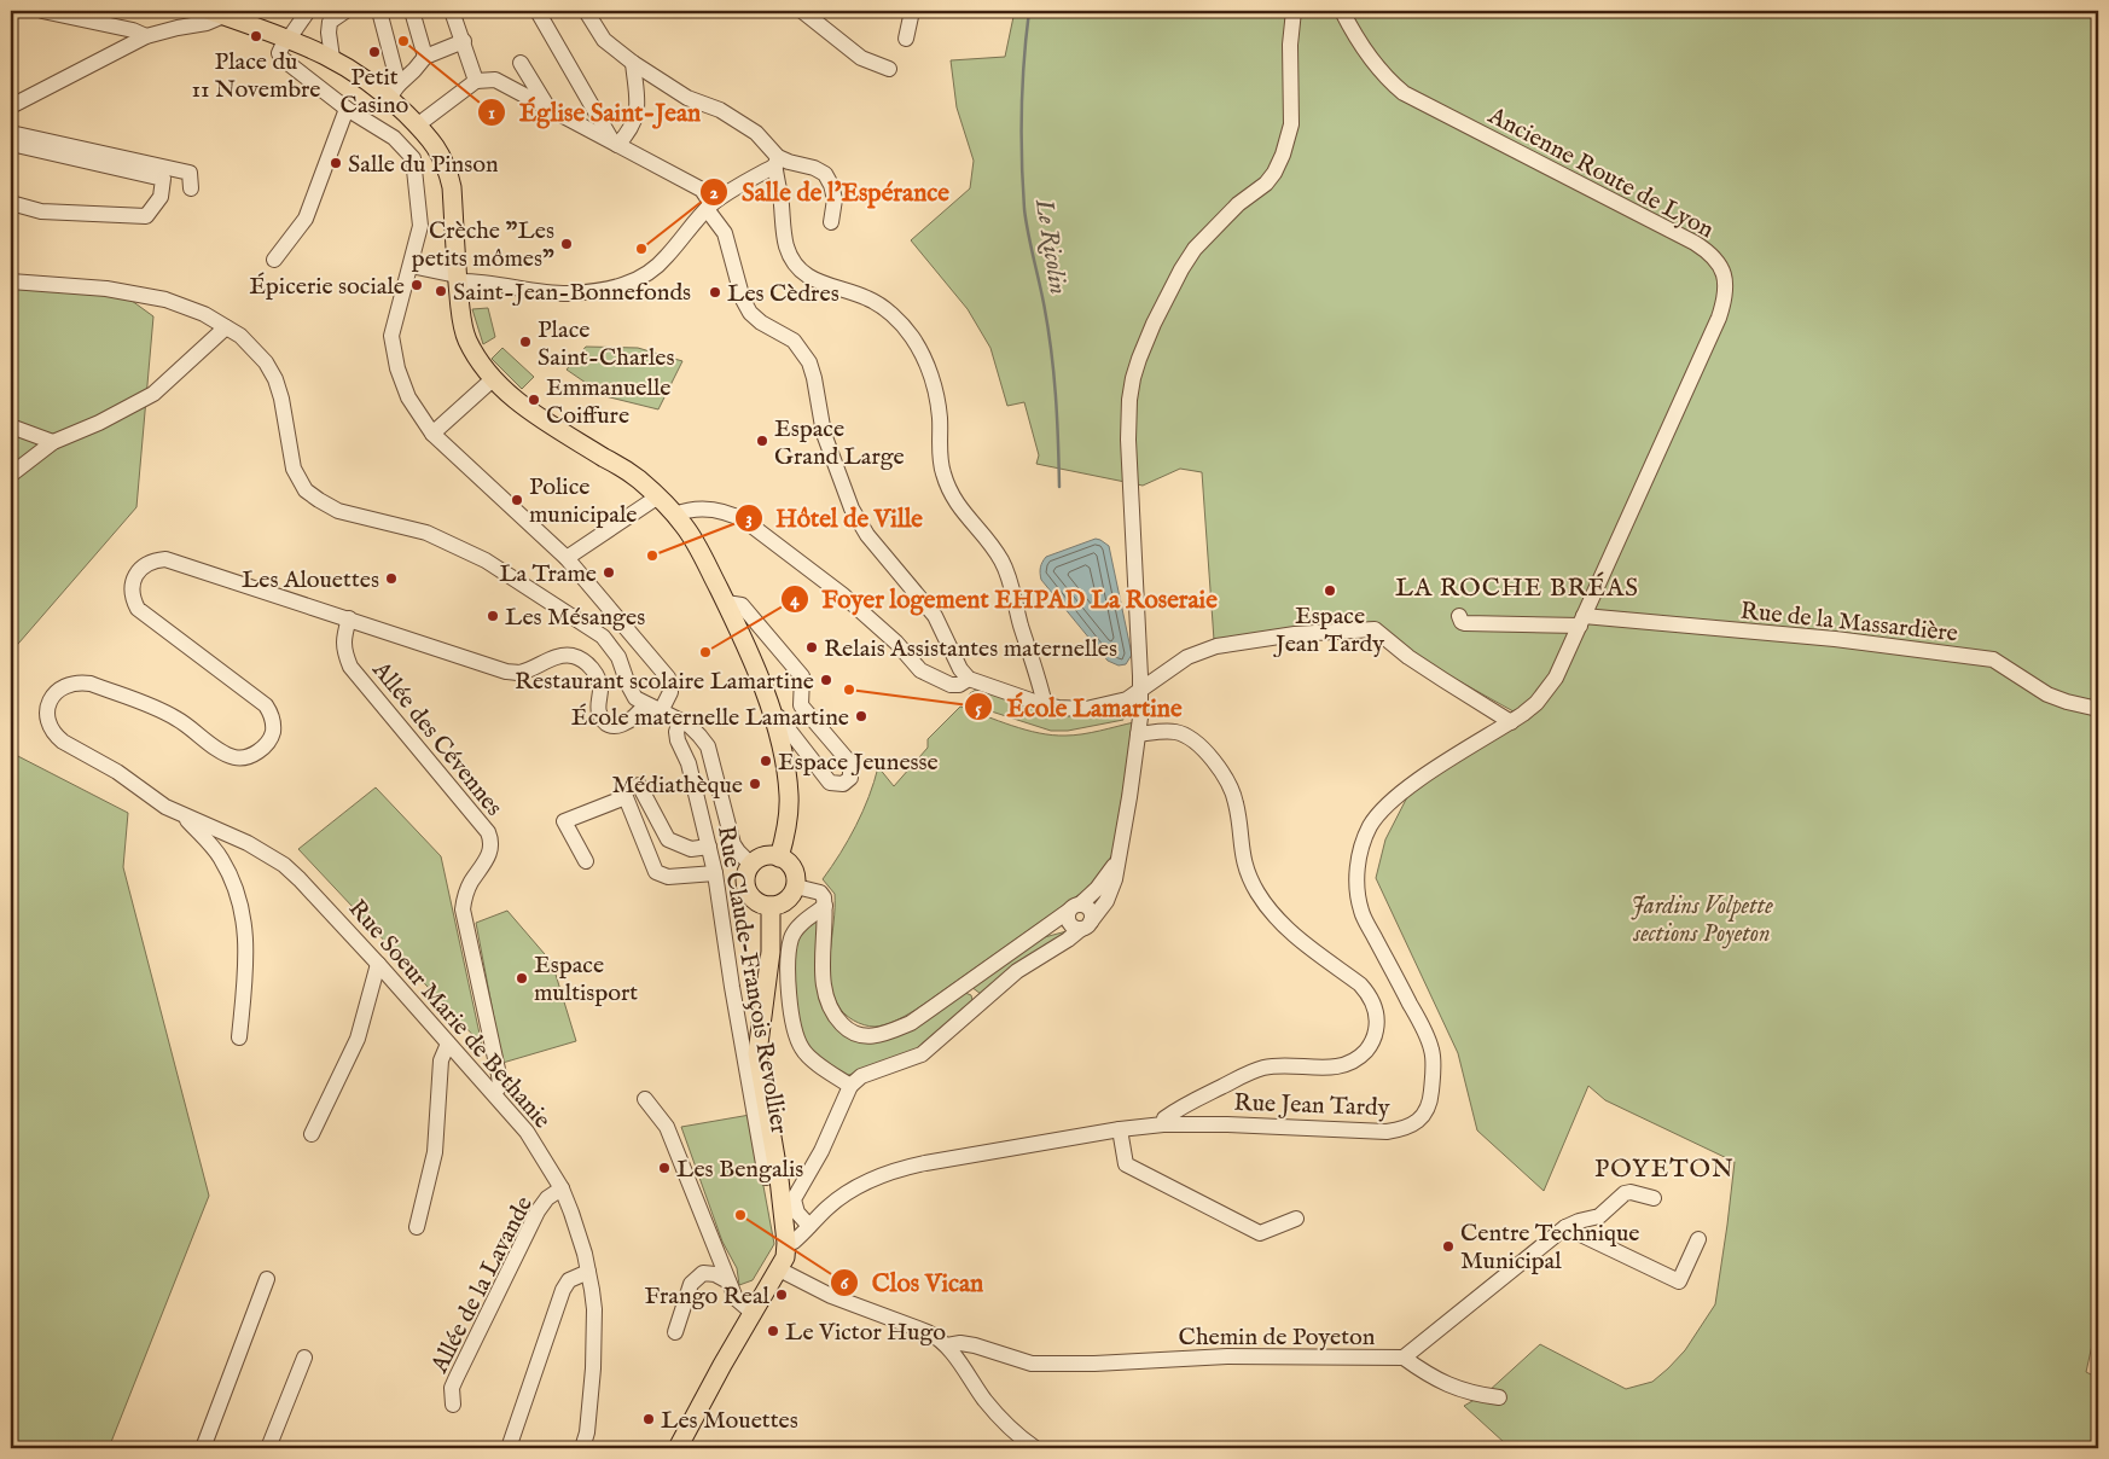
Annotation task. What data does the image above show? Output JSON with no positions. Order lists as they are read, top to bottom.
{
  "streets": {
    "street": [
      "Ancienne Route de Lyon",
      "Rue de la Massardière",
      "Allée des Cévennes",
      "Rue Claude-François Revollier",
      "Rue Soeur Marie de Bethanie",
      "Rue Jean Tardy",
      "Allée de la Lavande",
      "Chemin de Poyeton"
    ]
  },
  "crossings": [
    ["Ancienne Route de Lyon", "Rue de la Massardière"],
    ["Ancienne Route de Lyon", "Rue Jean Tardy"],
    ["Rue de la Massardière", "Rue Jean Tardy"],
    ["Allée des Cévennes", "Rue Soeur Marie de Bethanie"],
    ["Rue Soeur Marie de Bethanie", "Allée de la Lavande"]
  ],
  "districts": ["LA ROCHE BRÉAS", "POYETON"],
  "water": ["Le Ricolin"],
  "parks": ["Jardins Volpette sections Poyeton"],
  "places": [
    "Place du 11 Novembre",
    "Église Saint-Jean",
    "Petit Casino",
    "Salle du Pinson",
    "Crèche \"Les petits mômes\"",
    "Salle de l'Espérance",
    "Épicerie sociale",
    "Saint-Jean-Bonnefonds",
    "Les Cèdres",
    "Place Saint-Charles",
    "Emmanuelle Coiffure",
    "Espace Grand Large",
    "Police municipale",
    "Hôtel de Ville",
    "La Trame",
    "Les Alouettes",
    "Espace Jean Tardy",
    "Les Mésanges",
    "Relais Assistantes maternelles",
    "Foyer logement EHPAD La Roseraie",
    "Restaurant scolaire Lamartine",
    "École Lamartine",
    "École maternelle Lamartine",
    "Espace Jeunesse",
    "Médiathèque",
    "Espace multisport",
    "Les Bengalis",
    "Clos Vican",
    "Centre Technique Municipal",
    "Frango Real",
    "Le Victor Hugo",
    "Les Mouettes"
  ]
}
